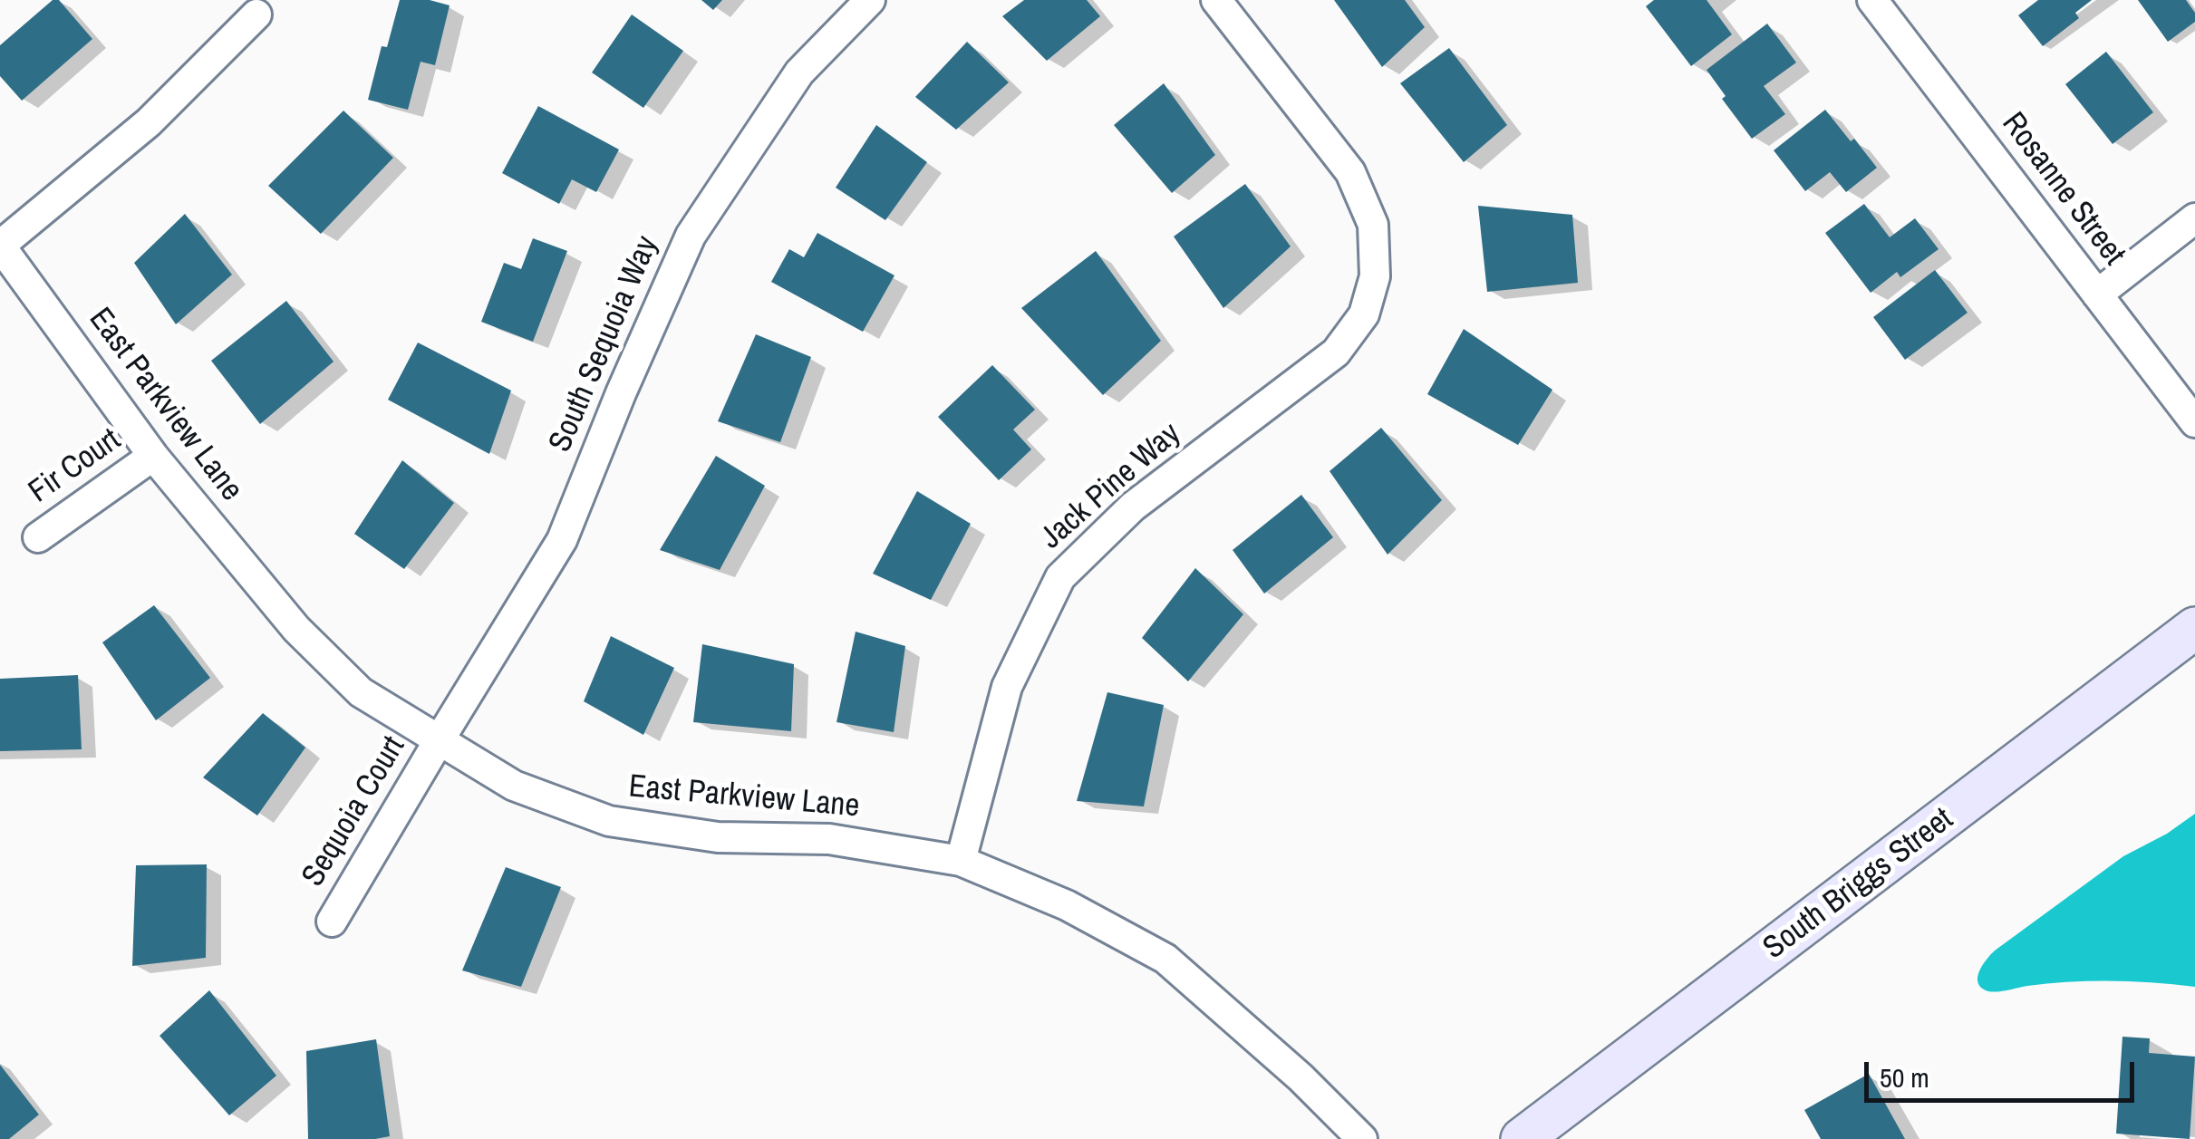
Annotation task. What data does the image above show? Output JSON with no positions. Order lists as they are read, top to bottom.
{
  "streets": {
    "street": [
      "Rosanne Street",
      "South Sequoia Way",
      "East Parkview Lane",
      "Fir Court",
      "Jack Pine Way",
      "Sequoia Court",
      "South Briggs Street"
    ]
  },
  "crossings": [
    ["South Sequoia Way", "East Parkview Lane"],
    ["South Sequoia Way", "Sequoia Court"],
    ["East Parkview Lane", "Fir Court"],
    ["East Parkview Lane", "Jack Pine Way"],
    ["East Parkview Lane", "Sequoia Court"]
  ],
  "scale_bar": "50 m"
}
